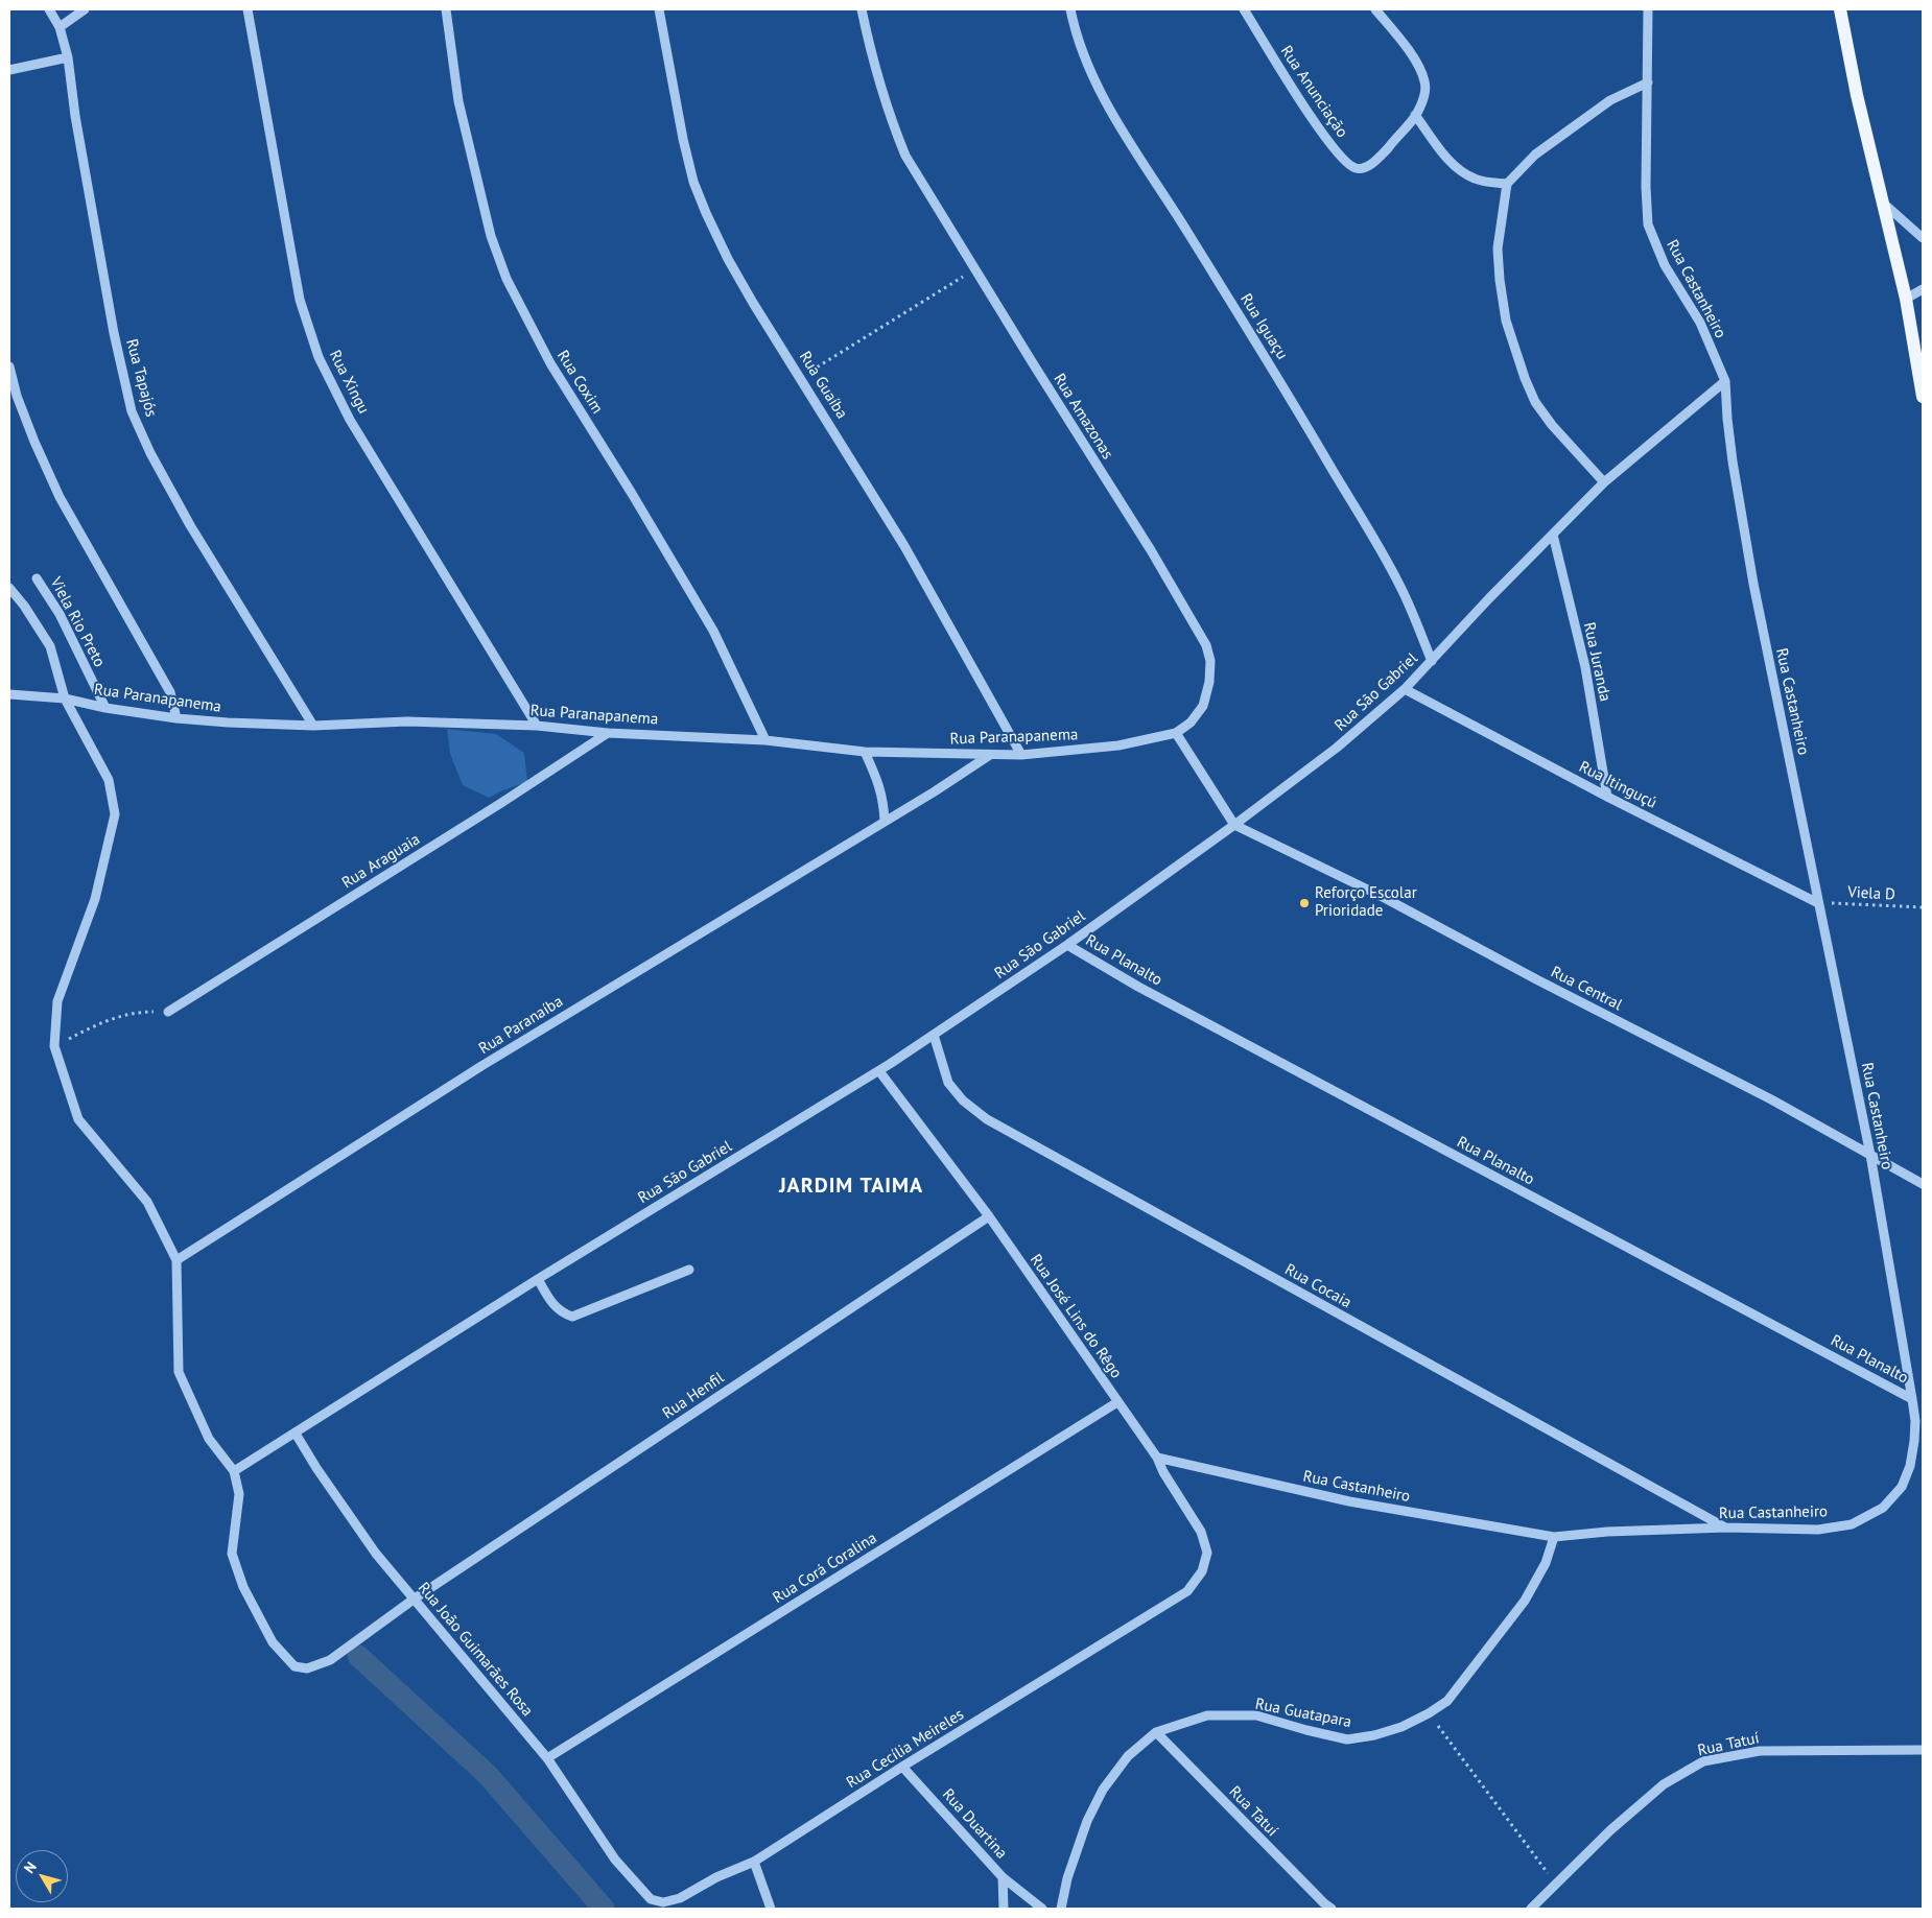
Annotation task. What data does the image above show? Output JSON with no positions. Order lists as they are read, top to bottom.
{
  "streets": {
    "street": [
      "Rua Anunciação",
      "Rua Castanheiro",
      "Rua Iguaçu",
      "Rua Tapajós",
      "Rua Xingu",
      "Rua Coxim",
      "Rua Guaíba",
      "Rua Amazonas",
      "Viela Rio Preto",
      "Rua Juranda",
      "Rua São Gabriel",
      "Rua Paranapanema",
      "Rua Itinguçú",
      "Rua Araguaia",
      "Rua Planalto",
      "Rua Central",
      "Rua Paranaíba",
      "Rua Cocaia",
      "Rua José Lins do Rêgo",
      "Rua Henfil",
      "Rua Corá Coralina",
      "Rua João Guimarães Rosa",
      "Rua Guatapara",
      "Rua Tatuí",
      "Rua Cecília Meireles",
      "Rua Duartina"
    ],
    "path": ["Viela D"]
  },
  "crossings": [
    ["Rua Castanheiro", "Rua São Gabriel"],
    ["Rua Castanheiro", "Rua Itinguçú"],
    ["Rua Castanheiro", "Viela D"],
    ["Rua Castanheiro", "Rua Planalto"],
    ["Rua Castanheiro", "Rua Central"],
    ["Rua Castanheiro", "Rua Cocaia"],
    ["Rua Castanheiro", "Rua José Lins do Rêgo"],
    ["Rua Castanheiro", "Rua Guatapara"],
    ["Rua Iguaçu", "Rua São Gabriel"],
    ["Rua Tapajós", "Rua Paranapanema"],
    ["Rua Xingu", "Rua Paranapanema"],
    ["Rua Coxim", "Rua Paranapanema"],
    ["Rua Guaíba", "Rua Paranapanema"],
    ["Rua Amazonas", "Rua Paranapanema"],
    ["Viela Rio Preto", "Rua Paranapanema"],
    ["Rua Juranda", "Rua São Gabriel"],
    ["Rua Juranda", "Rua Itinguçú"],
    ["Rua São Gabriel", "Rua Itinguçú"],
    ["Rua São Gabriel", "Rua Planalto"],
    ["Rua São Gabriel", "Rua Central"],
    ["Rua São Gabriel", "Rua Cocaia"],
    ["Rua São Gabriel", "Rua José Lins do Rêgo"],
    ["Rua São Gabriel", "Rua Henfil"],
    ["Rua São Gabriel", "Rua João Guimarães Rosa"],
    ["Rua Paranapanema", "Rua Araguaia"],
    ["Rua Paranapanema", "Rua Paranaíba"],
    ["Rua Itinguçú", "Viela D"],
    ["Rua José Lins do Rêgo", "Rua Henfil"],
    ["Rua José Lins do Rêgo", "Rua Corá Coralina"],
    ["Rua José Lins do Rêgo", "Rua Cecília Meireles"],
    ["Rua Henfil", "Rua João Guimarães Rosa"],
    ["Rua Corá Coralina", "Rua João Guimarães Rosa"],
    ["Rua João Guimarães Rosa", "Rua Cecília Meireles"],
    ["Rua Guatapara", "Rua Tatuí"],
    ["Rua Cecília Meireles", "Rua Duartina"]
  ],
  "districts": ["JARDIM TAIMA"],
  "places": ["Reforço Escolar Prioridade"],
  "north": "top left"
}
